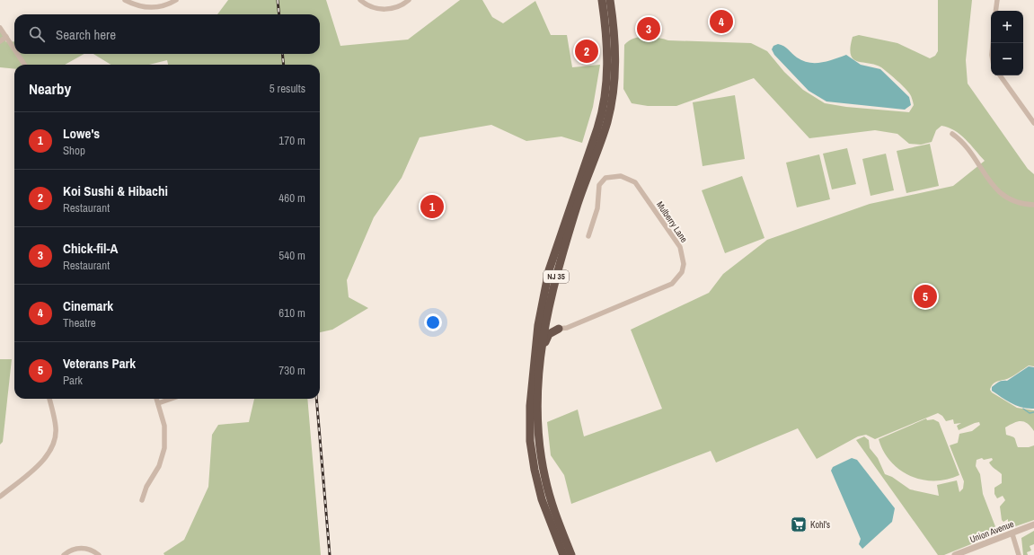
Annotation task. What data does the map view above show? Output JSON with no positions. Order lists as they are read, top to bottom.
{
  "streets": {
    "highway": ["NJ 35"],
    "street": ["Mulberry Lane", "Union Avenue"]
  },
  "places": {
    "supermarket": ["Kohl's"]
  },
  "page": {
    "pins": [
      "4",
      "3",
      "2",
      "1",
      "5"
    ],
    "map_buttons": ["+", "−"],
    "search": "Search here",
    "heading": ["Nearby", "5 results"],
    "list": [
      {
        "mark": "1",
        "name": "Lowe's",
        "note": "Shop",
        "value": "170 m"
      },
      {
        "mark": "2",
        "name": "Koi Sushi & Hibachi",
        "note": "Restaurant",
        "value": "460 m"
      },
      {
        "mark": "3",
        "name": "Chick-fil-A",
        "note": "Restaurant",
        "value": "540 m"
      },
      {
        "mark": "4",
        "name": "Cinemark",
        "note": "Theatre",
        "value": "610 m"
      },
      {
        "mark": "5",
        "name": "Veterans Park",
        "note": "Park",
        "value": "730 m"
      }
    ]
  }
}
